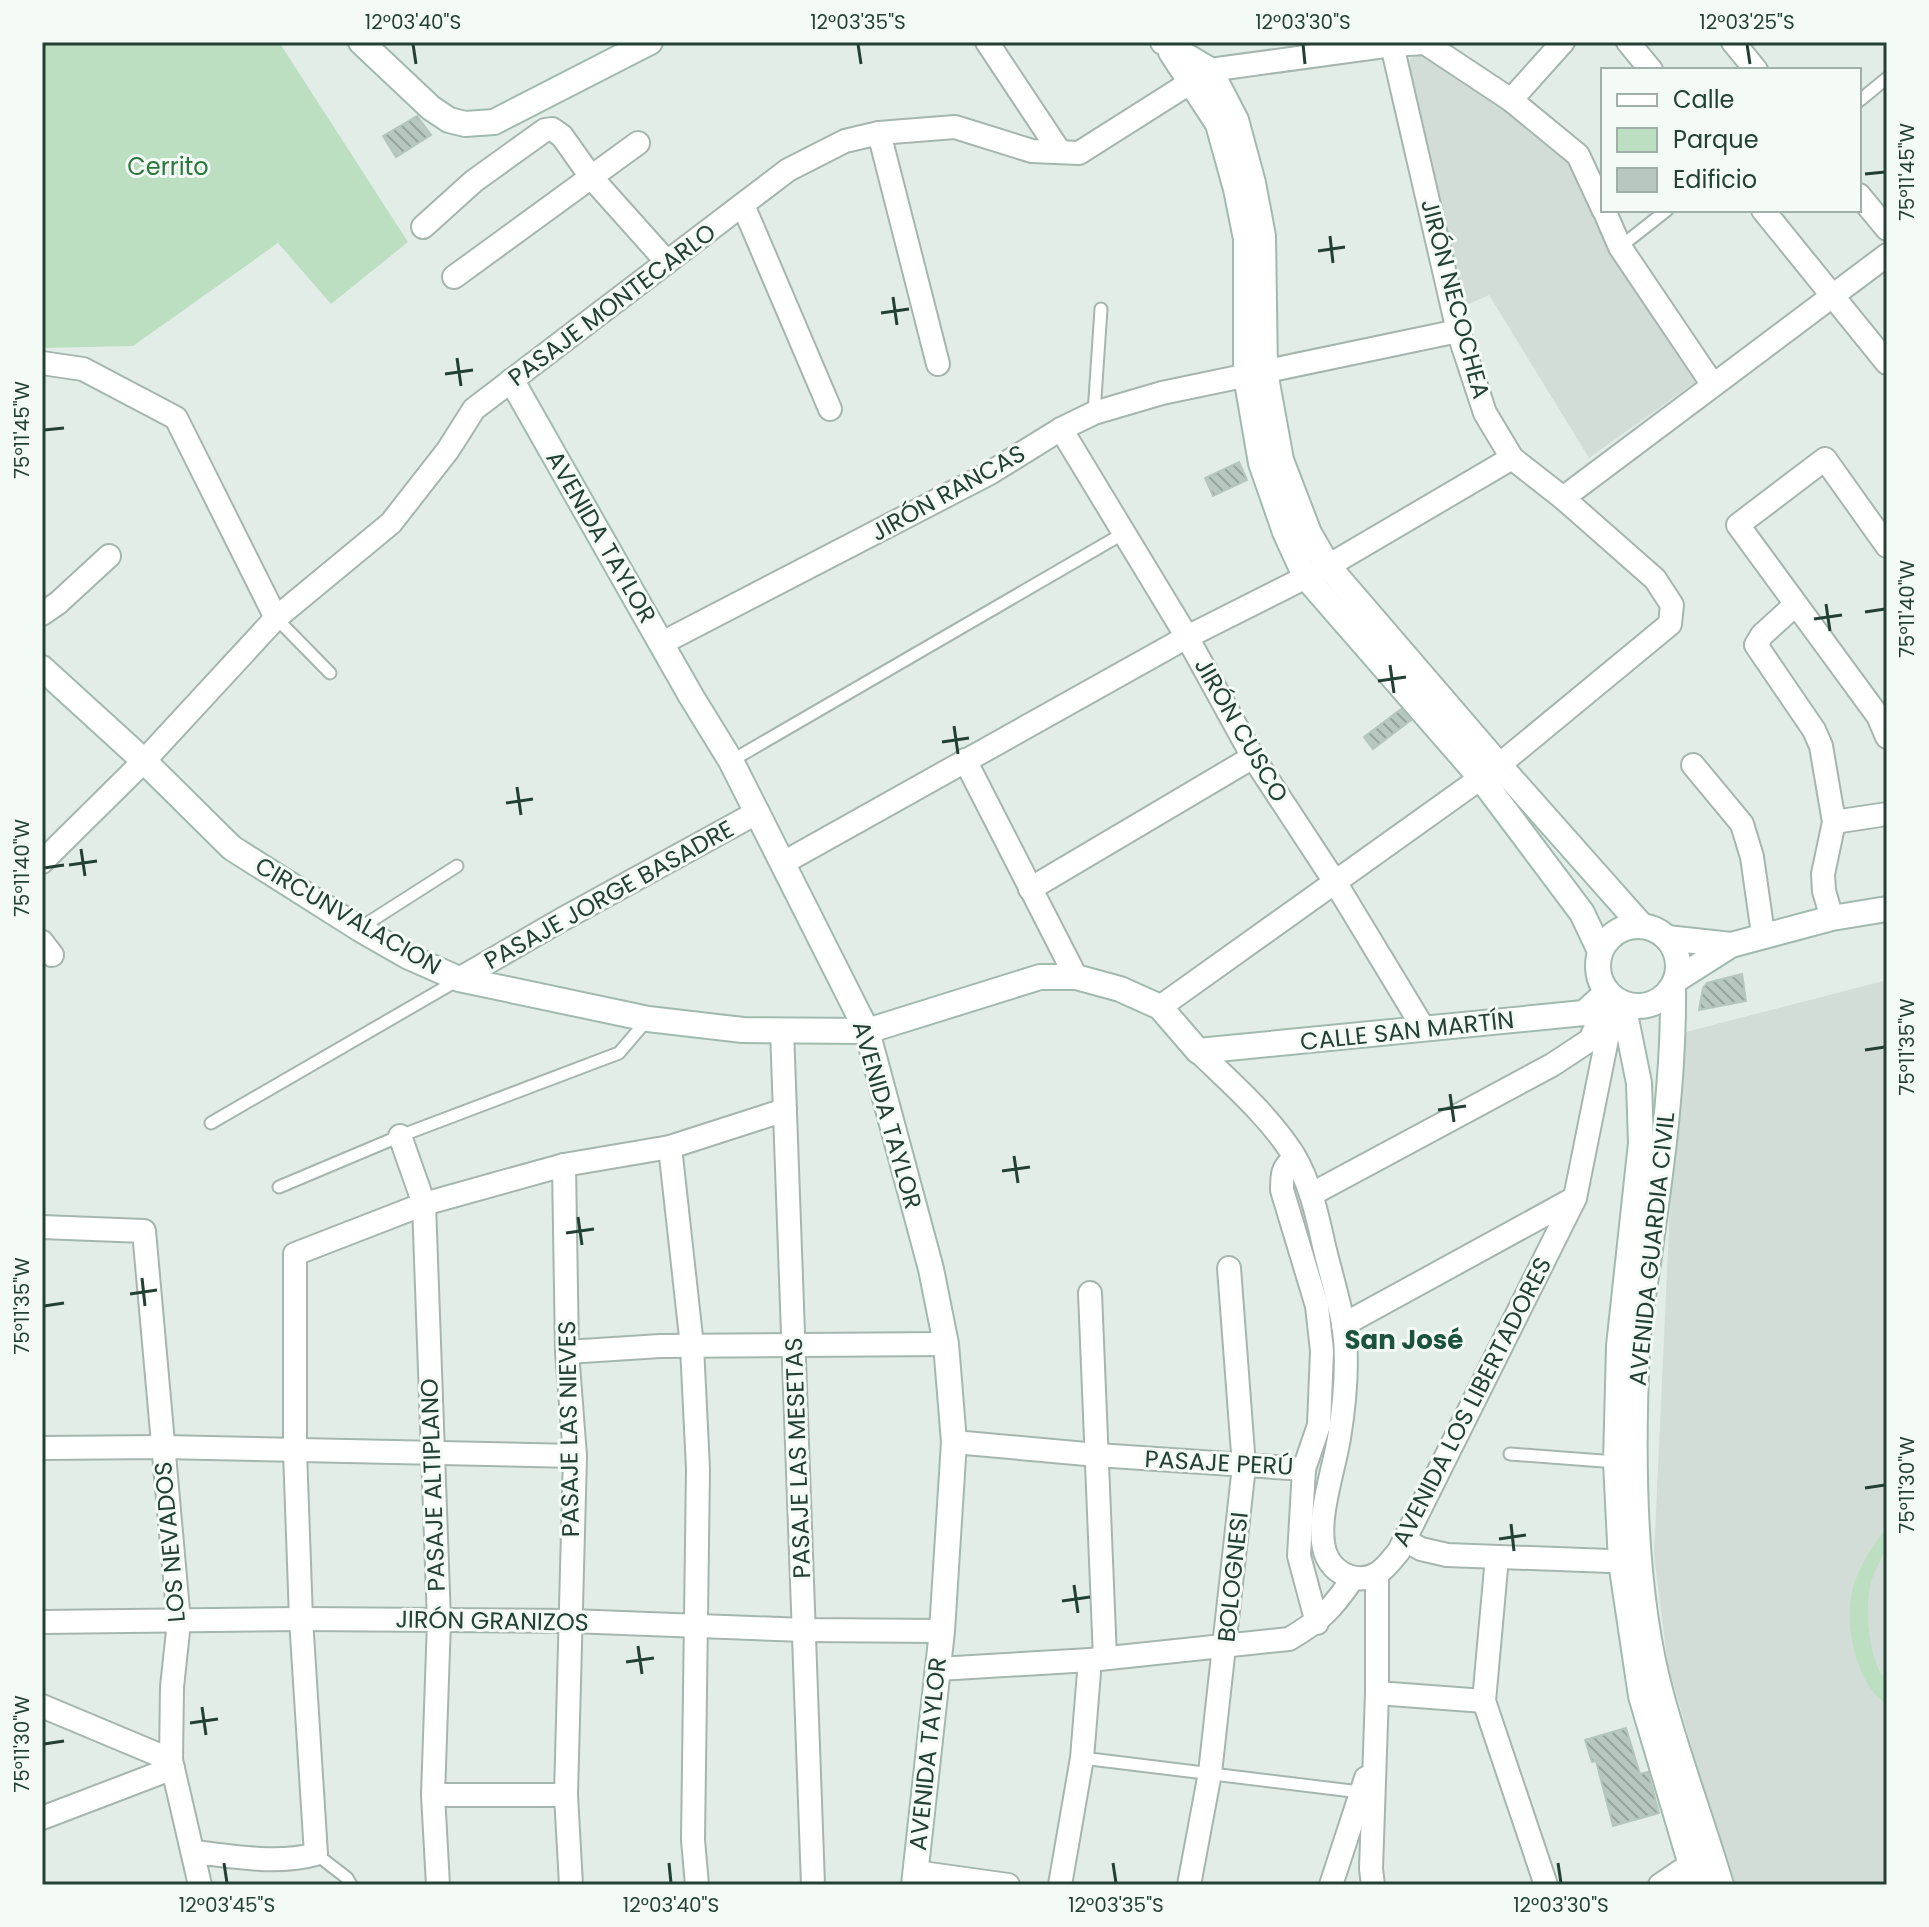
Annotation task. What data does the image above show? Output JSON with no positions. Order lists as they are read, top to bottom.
{
  "streets": {
    "street": [
      "JIRÓN NECOCHEA",
      "PASAJE MONTECARLO",
      "JIRÓN RANCAS",
      "AVENIDA TAYLOR",
      "JIRÓN CUSCO",
      "PASAJE JORGE BASADRE",
      "CIRCUNVALACION",
      "CALLE SAN MARTÍN",
      "AVENIDA GUARDIA CIVIL",
      "AVENIDA LOS LIBERTADORES",
      "PASAJE LAS NIEVES",
      "PASAJE LAS MESETAS",
      "PASAJE PERÚ",
      "PASAJE ALTIPLANO",
      "LOS NEVADOS",
      "BOLOGNESI",
      "JIRÓN GRANIZOS"
    ]
  },
  "crossings": [
    ["JIRÓN NECOCHEA", "JIRÓN RANCAS"],
    ["PASAJE MONTECARLO", "AVENIDA TAYLOR"],
    ["PASAJE MONTECARLO", "CIRCUNVALACION"],
    ["JIRÓN RANCAS", "AVENIDA TAYLOR"],
    ["JIRÓN RANCAS", "JIRÓN CUSCO"],
    ["AVENIDA TAYLOR", "PASAJE JORGE BASADRE"],
    ["AVENIDA TAYLOR", "CIRCUNVALACION"],
    ["AVENIDA TAYLOR", "PASAJE PERÚ"],
    ["AVENIDA TAYLOR", "JIRÓN GRANIZOS"],
    ["JIRÓN CUSCO", "CALLE SAN MARTÍN"],
    ["PASAJE JORGE BASADRE", "CIRCUNVALACION"],
    ["CIRCUNVALACION", "PASAJE LAS MESETAS"],
    ["CALLE SAN MARTÍN", "AVENIDA GUARDIA CIVIL"],
    ["CALLE SAN MARTÍN", "AVENIDA LOS LIBERTADORES"],
    ["AVENIDA GUARDIA CIVIL", "AVENIDA LOS LIBERTADORES"],
    ["PASAJE LAS NIEVES", "JIRÓN GRANIZOS"],
    ["PASAJE LAS MESETAS", "JIRÓN GRANIZOS"],
    ["PASAJE PERÚ", "BOLOGNESI"],
    ["PASAJE ALTIPLANO", "JIRÓN GRANIZOS"],
    ["LOS NEVADOS", "JIRÓN GRANIZOS"]
  ],
  "districts": ["San José"],
  "parks": ["Cerrito"],
  "legend": ["Calle", "Parque", "Edificio"],
  "coordinates": [
    "12°03'40\"S",
    "12°03'35\"S",
    "12°03'30\"S",
    "12°03'25\"S",
    "75°11'45\"W",
    "75°11'40\"W",
    "75°11'35\"W",
    "75°11'30\"W",
    "12°03'45\"S"
  ]
}
